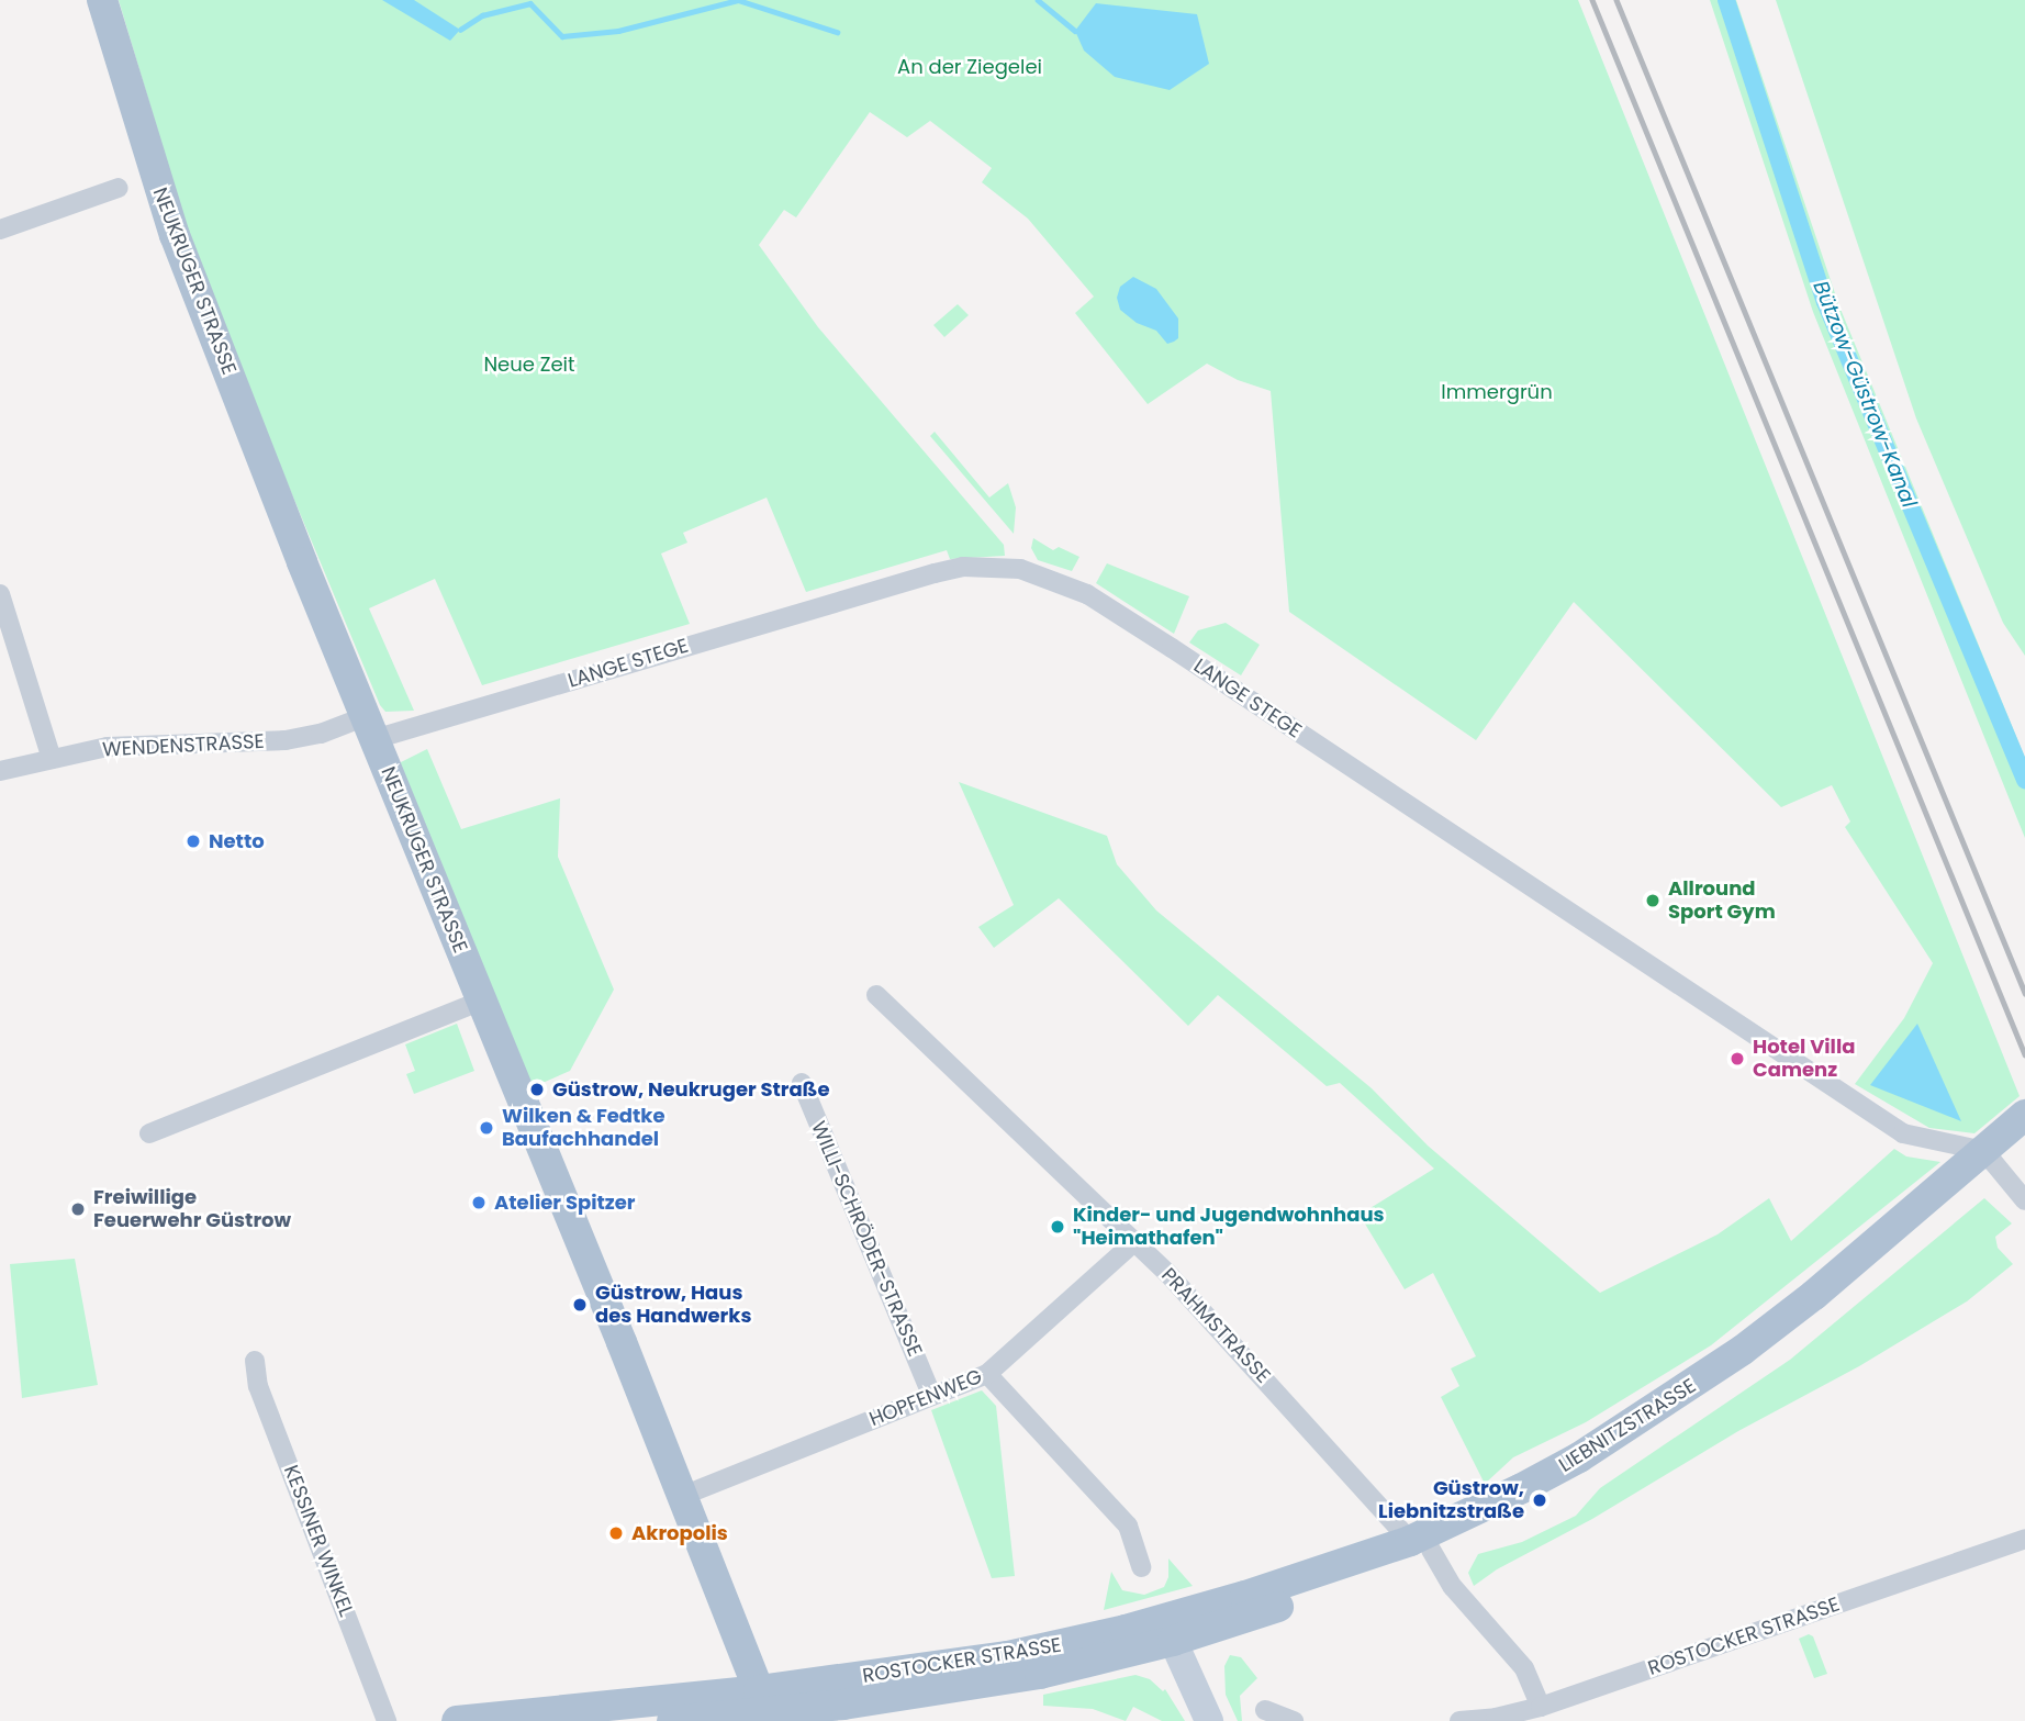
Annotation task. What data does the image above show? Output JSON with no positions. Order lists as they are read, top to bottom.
{
  "streets": {
    "main road": ["NEUKRUGER STRASSE", "LIEBNITZSTRASSE", "ROSTOCKER STRASSE"],
    "street": [
      "LANGE STEGE",
      "WENDENSTRASSE",
      "WILLI-SCHRÖDER-STRASSE",
      "PRAHMSTRASSE",
      "HOPFENWEG",
      "KESSINER WINKEL"
    ]
  },
  "crossings": [
    ["NEUKRUGER STRASSE", "LANGE STEGE"],
    ["NEUKRUGER STRASSE", "WENDENSTRASSE"],
    ["NEUKRUGER STRASSE", "HOPFENWEG"],
    ["NEUKRUGER STRASSE", "ROSTOCKER STRASSE"],
    ["LANGE STEGE", "WENDENSTRASSE"],
    ["WILLI-SCHRÖDER-STRASSE", "HOPFENWEG"],
    ["PRAHMSTRASSE", "HOPFENWEG"],
    ["PRAHMSTRASSE", "LIEBNITZSTRASSE"],
    ["PRAHMSTRASSE", "ROSTOCKER STRASSE"],
    ["LIEBNITZSTRASSE", "ROSTOCKER STRASSE"]
  ],
  "water": ["Bützow-Güstrow-Kanal"],
  "parks": ["An der Ziegelei", "Neue Zeit", "Immergrün"],
  "places": [
    "Netto",
    "Allround Sport Gym",
    "Hotel Villa Camenz",
    "Güstrow, Neukruger Straße",
    "Wilken & Fedtke Baufachhandel",
    "Atelier Spitzer",
    "Freiwillige Feuerwehr Güstrow",
    "Kinder- und Jugendwohnhaus \"Heimathafen\"",
    "Güstrow, Haus des Handwerks",
    "Güstrow, Liebnitzstraße",
    "Akropolis"
  ]
}
